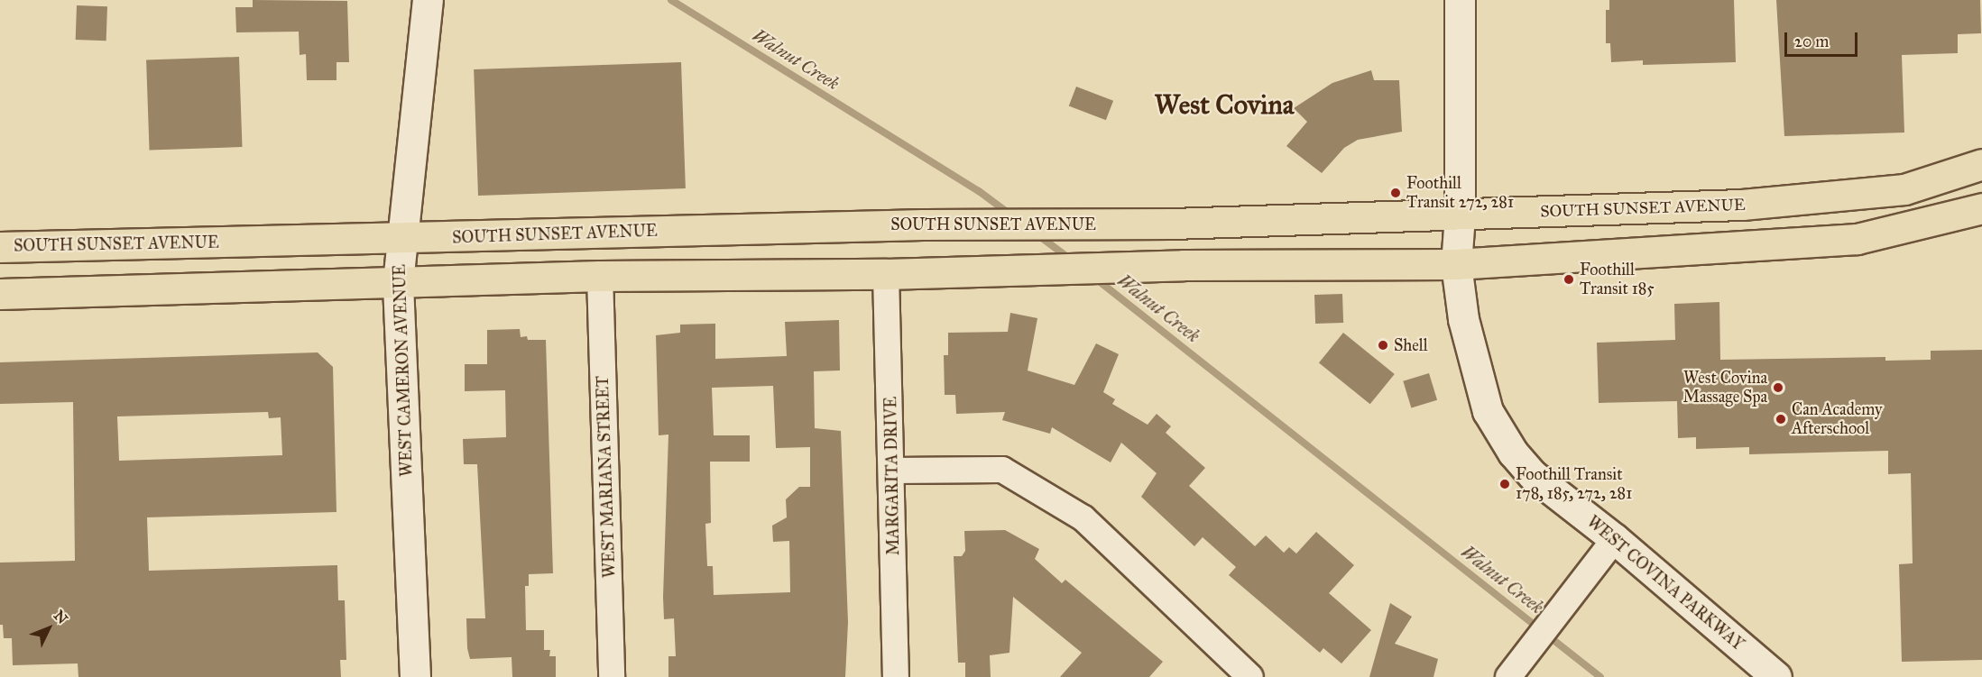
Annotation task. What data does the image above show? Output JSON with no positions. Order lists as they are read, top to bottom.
{
  "streets": {
    "main road": ["SOUTH SUNSET AVENUE"],
    "street": [
      "WEST CAMERON AVENUE",
      "MARGARITA DRIVE",
      "WEST MARIANA STREET",
      "WEST COVINA PARKWAY"
    ]
  },
  "crossings": [
    ["SOUTH SUNSET AVENUE", "WEST CAMERON AVENUE"],
    ["SOUTH SUNSET AVENUE", "WEST COVINA PARKWAY"]
  ],
  "districts": ["West Covina"],
  "water": ["Walnut Creek"],
  "places": [
    "Foothill Transit 272, 281",
    "Foothill Transit 185",
    "Shell",
    "West Covina Massage Spa",
    "Can Academy Afterschool",
    "Foothill Transit 178, 185, 272, 281"
  ],
  "scale_bar": "20 m",
  "north": "top right"
}
